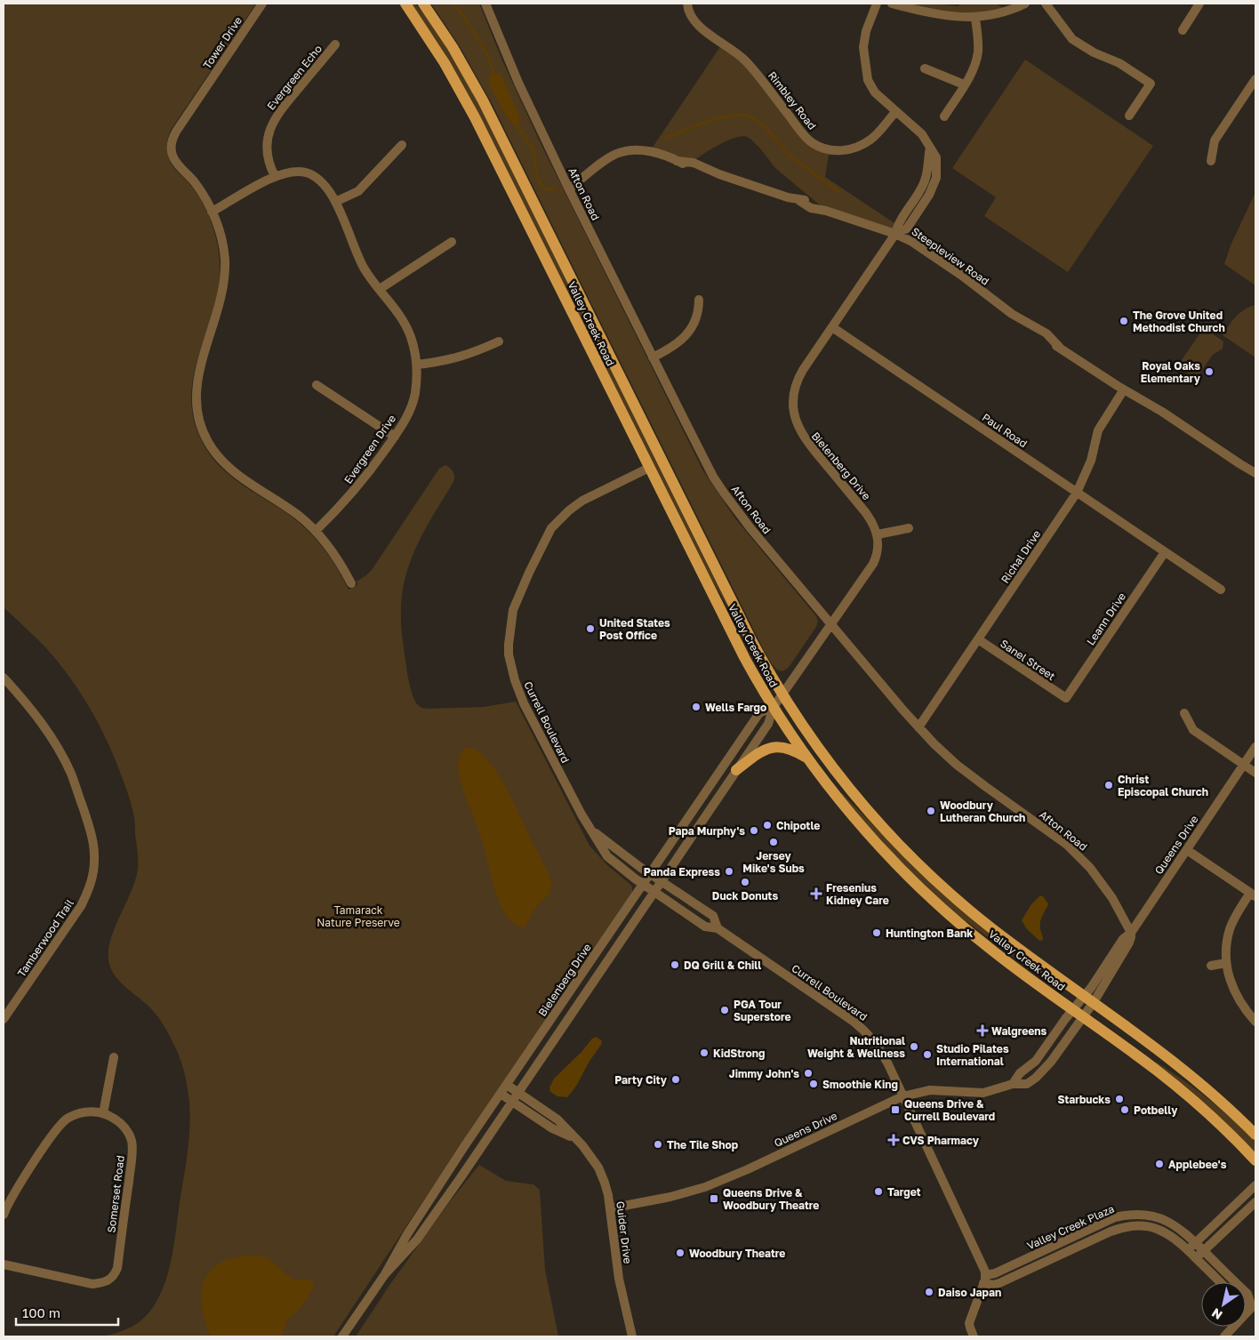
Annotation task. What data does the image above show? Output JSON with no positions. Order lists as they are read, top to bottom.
{
  "streets": {
    "main road": ["Valley Creek Road"],
    "street": [
      "Tower Drive",
      "Evergreen Echo",
      "Rimbley Road",
      "Afton Road",
      "Steepleview Road",
      "Paul Road",
      "Evergreen Drive",
      "Bielenberg Drive",
      "Richal Drive",
      "Leann Drive",
      "Sanel Street",
      "Currell Boulevard",
      "Queens Drive",
      "Tamberwood Trail",
      "Somerset Road",
      "Valley Creek Plaza",
      "Guider Drive"
    ]
  },
  "crossings": [
    ["Tower Drive", "Evergreen Drive"],
    ["Evergreen Echo", "Evergreen Drive"],
    ["Rimbley Road", "Bielenberg Drive"],
    ["Afton Road", "Steepleview Road"],
    ["Afton Road", "Bielenberg Drive"],
    ["Afton Road", "Richal Drive"],
    ["Afton Road", "Queens Drive"],
    ["Steepleview Road", "Bielenberg Drive"],
    ["Steepleview Road", "Richal Drive"],
    ["Valley Creek Road", "Bielenberg Drive"],
    ["Valley Creek Road", "Currell Boulevard"],
    ["Valley Creek Road", "Queens Drive"],
    ["Paul Road", "Bielenberg Drive"],
    ["Paul Road", "Richal Drive"],
    ["Paul Road", "Leann Drive"],
    ["Bielenberg Drive", "Currell Boulevard"],
    ["Bielenberg Drive", "Guider Drive"],
    ["Richal Drive", "Sanel Street"],
    ["Leann Drive", "Sanel Street"],
    ["Currell Boulevard", "Queens Drive"],
    ["Currell Boulevard", "Valley Creek Plaza"],
    ["Queens Drive", "Guider Drive"]
  ],
  "parks": ["Tamarack Nature Preserve"],
  "places": {
    "other": [
      "The Grove United Methodist Church",
      "Royal Oaks Elementary",
      "United States Post Office",
      "Wells Fargo",
      "Christ Episcopal Church",
      "Woodbury Lutheran Church",
      "Chipotle",
      "Papa Murphy's",
      "Jersey Mike's Subs",
      "Panda Express",
      "Duck Donuts",
      "Huntington Bank",
      "DQ Grill & Chill",
      "PGA Tour Superstore",
      "Nutritional Weight & Wellness",
      "KidStrong",
      "Studio Pilates International",
      "Jimmy John's",
      "Party City",
      "Smoothie King",
      "Starbucks",
      "Potbelly",
      "The Tile Shop",
      "Applebee's",
      "Target",
      "Woodbury Theatre",
      "Daiso Japan"
    ],
    "health": ["Fresenius Kidney Care", "Walgreens", "CVS Pharmacy"],
    "transit": ["Queens Drive & Currell Boulevard", "Queens Drive & Woodbury Theatre"]
  },
  "scale_bar": "100 m",
  "north": "bottom left"
}
